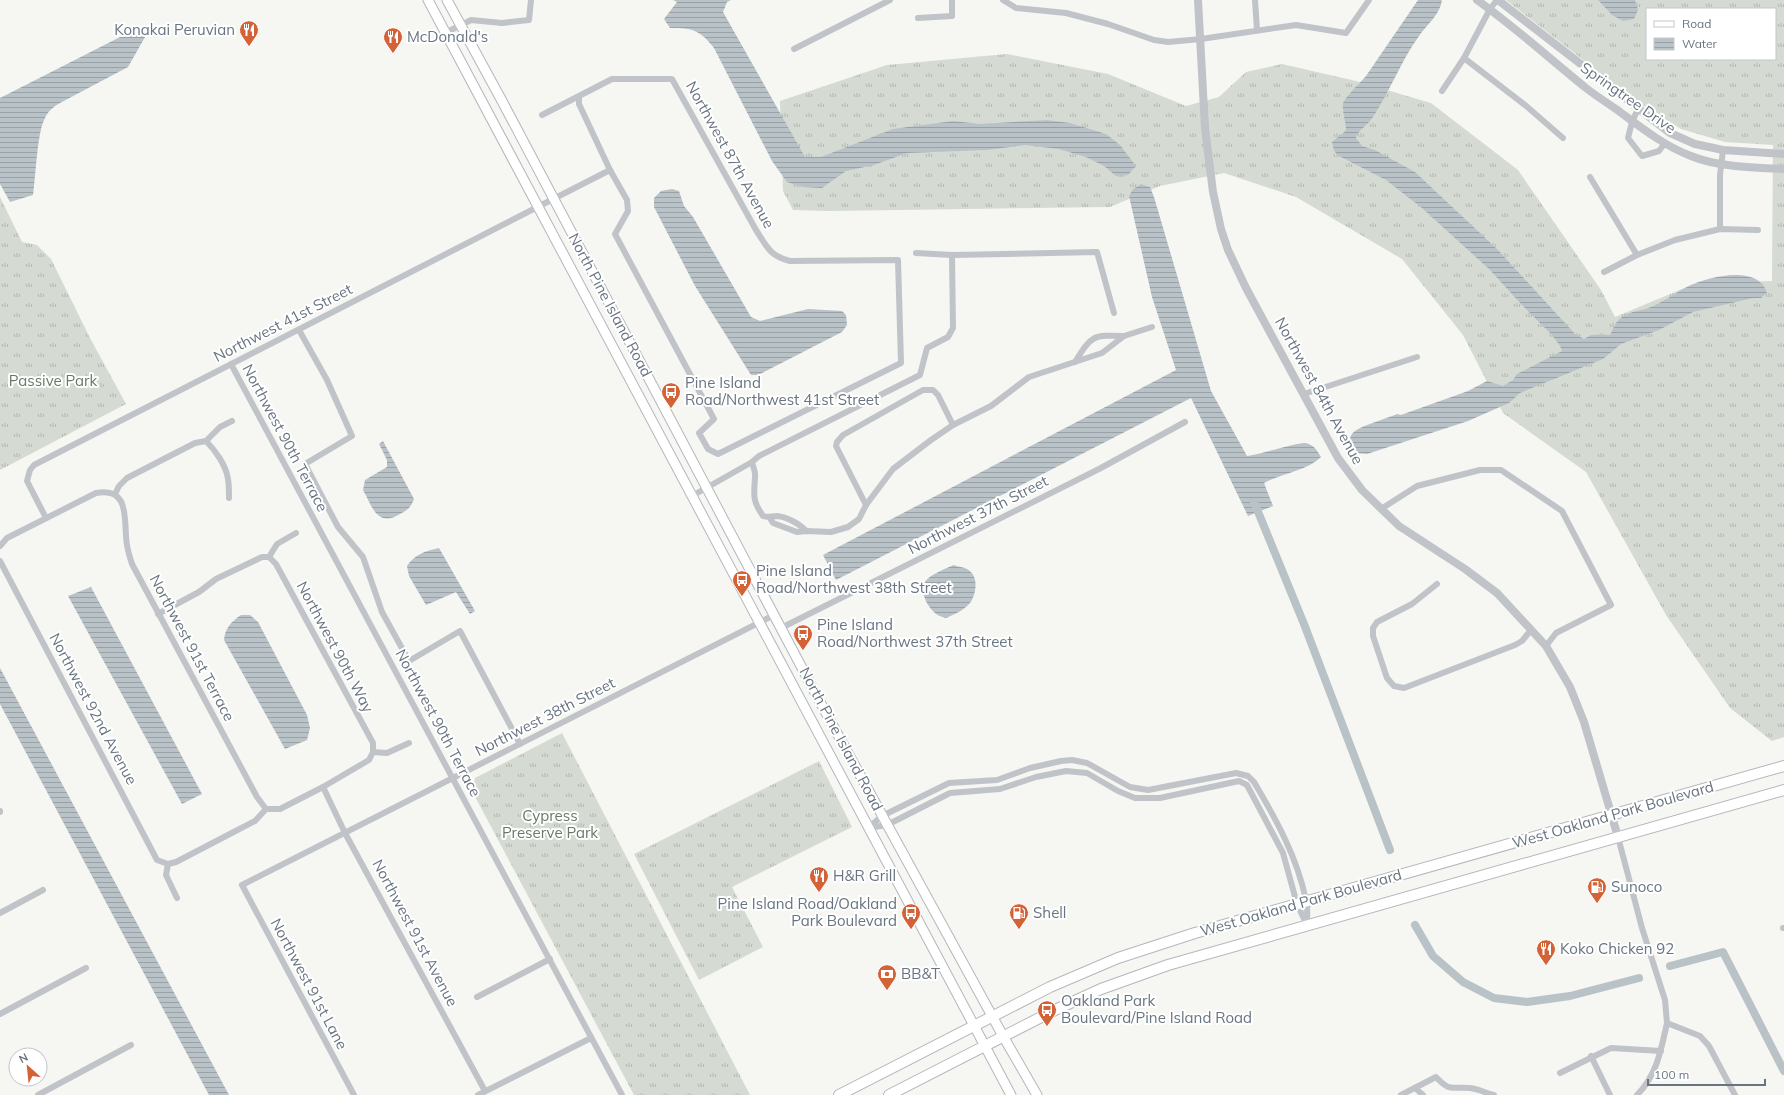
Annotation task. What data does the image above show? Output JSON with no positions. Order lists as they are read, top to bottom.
{
  "streets": {
    "main road": ["North Pine Island Road", "West Oakland Park Boulevard"],
    "street": [
      "Springtree Drive",
      "Northwest 87th Avenue",
      "Northwest 41st Street",
      "Northwest 84th Avenue",
      "Northwest 90th Terrace",
      "Northwest 37th Street",
      "Northwest 90th Way",
      "Northwest 91st Terrace",
      "Northwest 92nd Avenue",
      "Northwest 38th Street",
      "Northwest 91st Avenue",
      "Northwest 91st Lane"
    ]
  },
  "crossings": [
    ["Northwest 87th Avenue", "Northwest 41st Street"],
    ["North Pine Island Road", "Northwest 41st Street"],
    ["North Pine Island Road", "Northwest 37th Street"],
    ["North Pine Island Road", "Northwest 38th Street"],
    ["North Pine Island Road", "West Oakland Park Boulevard"],
    ["Northwest 41st Street", "Northwest 90th Terrace"],
    ["Northwest 84th Avenue", "West Oakland Park Boulevard"],
    ["Northwest 90th Terrace", "Northwest 38th Street"],
    ["Northwest 38th Street", "Northwest 91st Avenue"],
    ["Northwest 38th Street", "Northwest 91st Lane"]
  ],
  "parks": ["Passive Park", "Cypress Preserve Park"],
  "places": {
    "restaurant": [
      "Konakai Peruvian",
      "McDonald's",
      "H&R Grill",
      "Koko Chicken 92"
    ],
    "bus stop": [
      "Pine Island Road/Northwest 41st Street",
      "Pine Island Road/Northwest 38th Street",
      "Pine Island Road/Northwest 37th Street",
      "Pine Island Road/Oakland Park Boulevard",
      "Oakland Park Boulevard/Pine Island Road"
    ],
    "fuel station": ["Sunoco", "Shell"],
    "bank": ["BB&T"]
  },
  "legend": ["Road", "Water"],
  "scale_bar": "100 m",
  "north": "top left"
}
